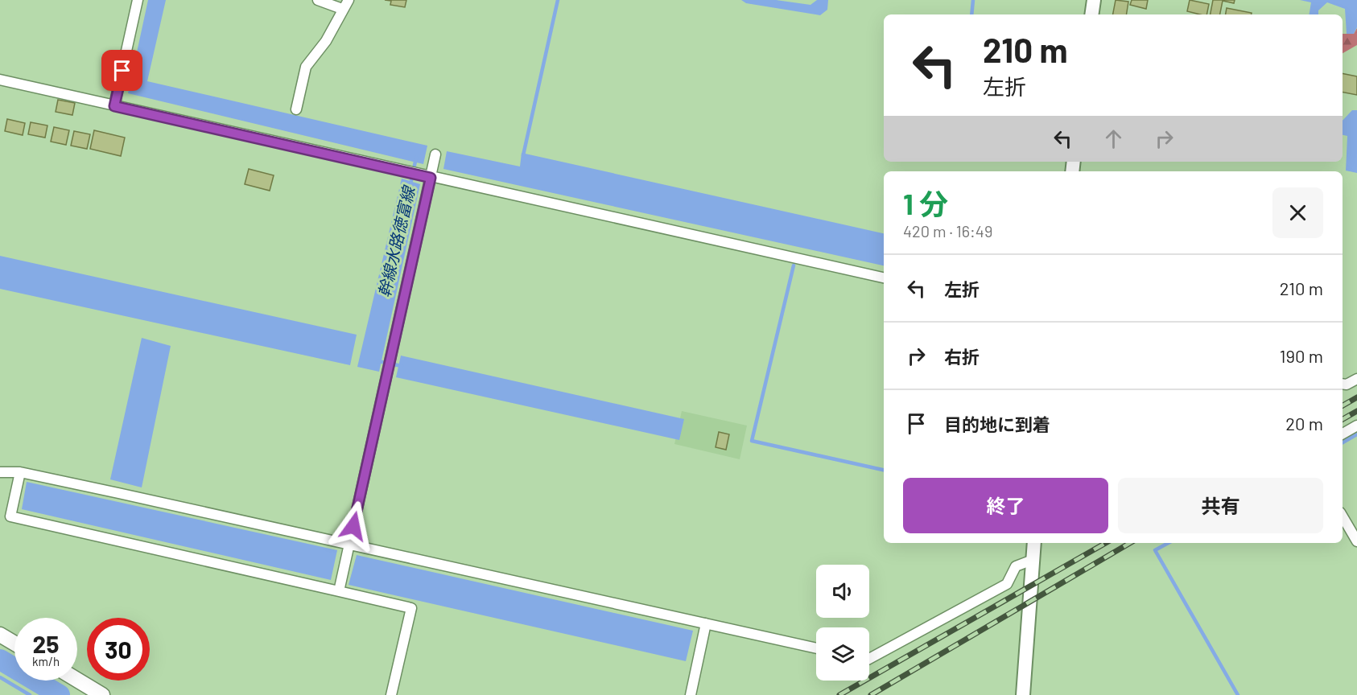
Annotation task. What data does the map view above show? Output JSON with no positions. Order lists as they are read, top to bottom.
{
  "water": ["幹線水路徳富線"],
  "page": {
    "turn": ["210 m", "左折"],
    "heading": ["1 分", "420 m · 16:49"],
    "list": [
      {
        "name": "左折",
        "value": "210 m"
      },
      {
        "name": "右折",
        "value": "190 m"
      },
      {
        "name": "目的地に到着",
        "value": "20 m"
      }
    ],
    "buttons": ["終了", "共有"],
    "speed": "25 km/h",
    "limit": "30"
  }
}
